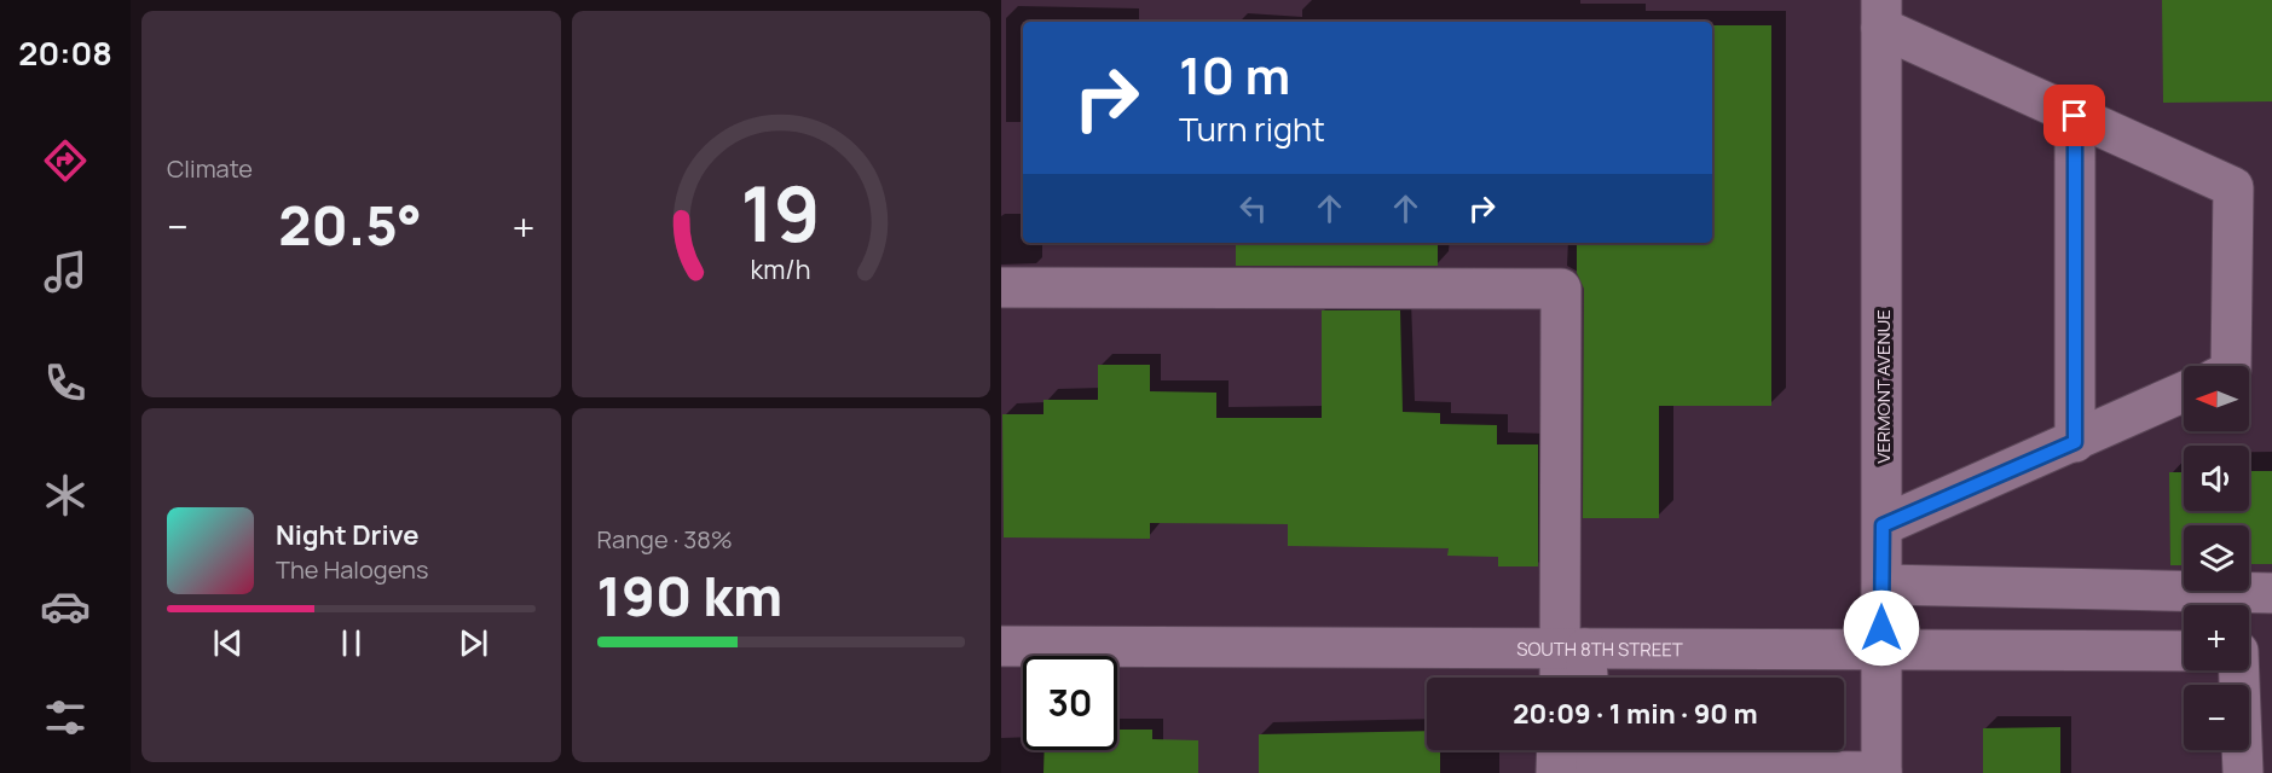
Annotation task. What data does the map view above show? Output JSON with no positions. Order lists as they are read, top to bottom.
{
  "streets": {
    "street": ["VERMONT AVENUE", "SOUTH 8TH STREET"]
  },
  "crossings": [
    ["VERMONT AVENUE", "SOUTH 8TH STREET"]
  ],
  "north": "left",
  "page": {
    "tabs": "20:08",
    "tile": [
      "Climate",
      ["Range · 38%", "190 km"]
    ],
    "turn": ["10 m", "Turn right"],
    "heat": ["−", "20.5°", "+"],
    "map_buttons": ["+", "−"],
    "song": ["Night Drive", "The Halogens"],
    "limit": "30",
    "trip": "20:09 · 1 min · 90 m",
    "gauge": ["19", "km/h"]
  }
}
